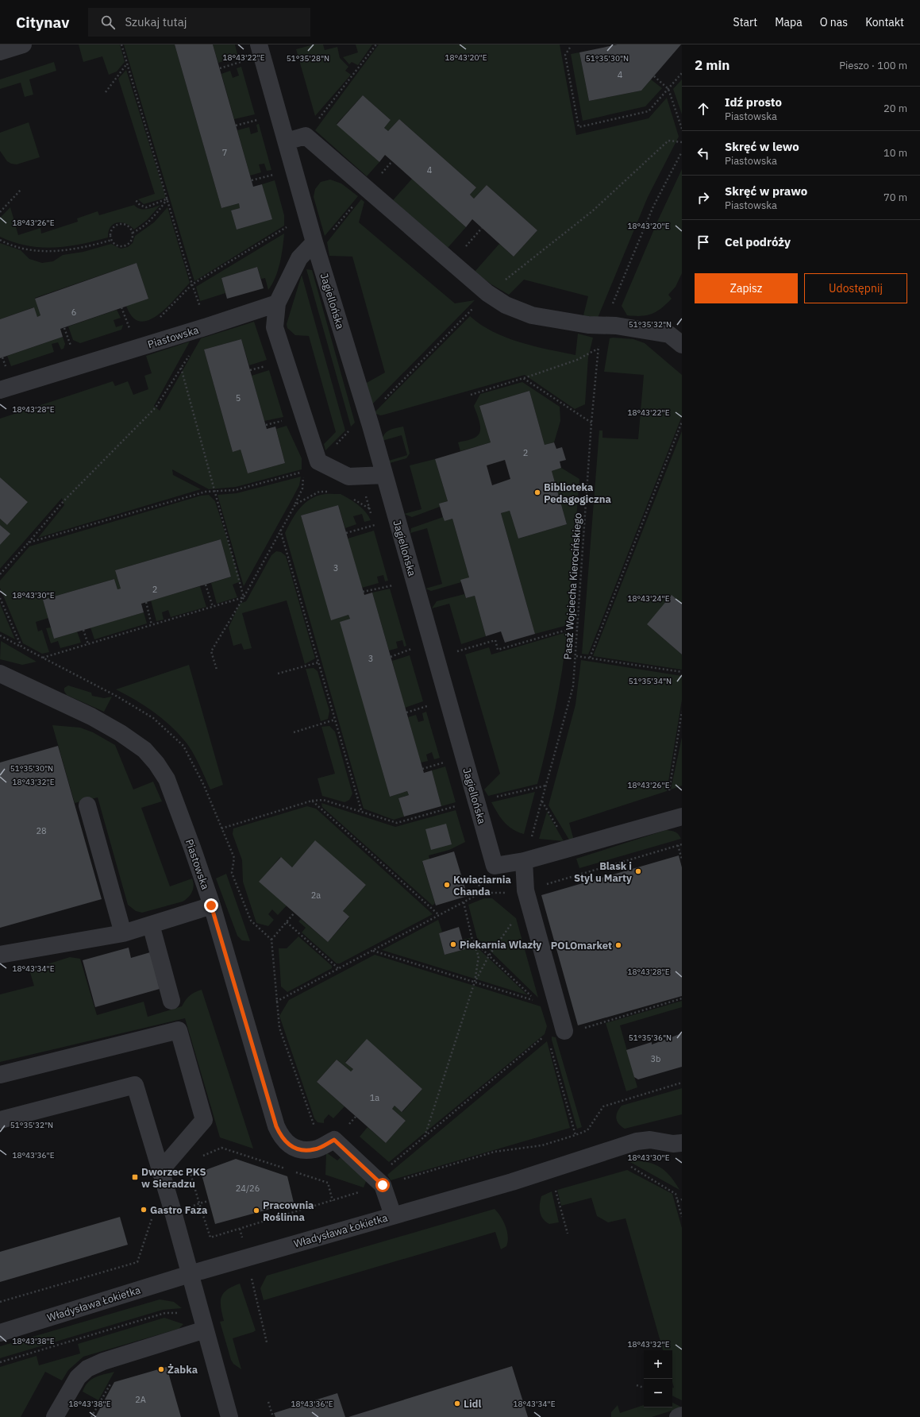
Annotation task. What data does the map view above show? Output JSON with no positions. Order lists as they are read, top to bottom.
{
  "streets": {
    "street": ["Jagiellońska", "Piastowska", "Władysława Łokietka"],
    "path": ["Pasaż Wojciecha Kierocińskiego"]
  },
  "crossings": [
    ["Jagiellońska", "Pasaż Wojciecha Kierocińskiego"],
    ["Piastowska", "Władysława Łokietka"]
  ],
  "places": {
    "other": [
      "Biblioteka Pedagogiczna",
      "Blask i Styl u Marty",
      "Kwiaciarnia Chanda",
      "Piekarnia Wlazły",
      "POLOmarket",
      "Gastro Faza",
      "Pracownia Roślinna",
      "Żabka",
      "Lidl"
    ],
    "transit": ["Dworzec PKS w Sieradzu"]
  },
  "house_numbers": [
    "4",
    "7",
    "4",
    "6",
    "5",
    "2",
    "3",
    "2",
    "3",
    "28",
    "2a",
    "3b",
    "1a",
    "24/26",
    "2A"
  ],
  "page": {
    "header": "Citynav",
    "search": "Szukaj tutaj",
    "nav": [
      "Start",
      "Mapa",
      "O nas",
      "Kontakt"
    ],
    "heading": ["2 min", "Pieszo · 100 m"],
    "list": [
      ["Idź prosto", "Piastowska", "20 m"],
      ["Skręć w lewo", "Piastowska", "10 m"],
      ["Skręć w prawo", "Piastowska", "70 m"],
      "Cel podróży"
    ],
    "buttons": ["Zapisz", "Udostępnij"],
    "map_buttons": ["+", "−"]
  },
  "coordinates": [
    "18°43'20\"E",
    "18°43'22\"E",
    "51°35'28\"N",
    "51°35'30\"N",
    "18°43'26\"E",
    "51°35'32\"N",
    "18°43'28\"E",
    "18°43'30\"E",
    "18°43'24\"E",
    "51°35'34\"N",
    "18°43'32\"E",
    "18°43'34\"E",
    "51°35'36\"N",
    "18°43'36\"E",
    "18°43'38\"E"
  ]
}
